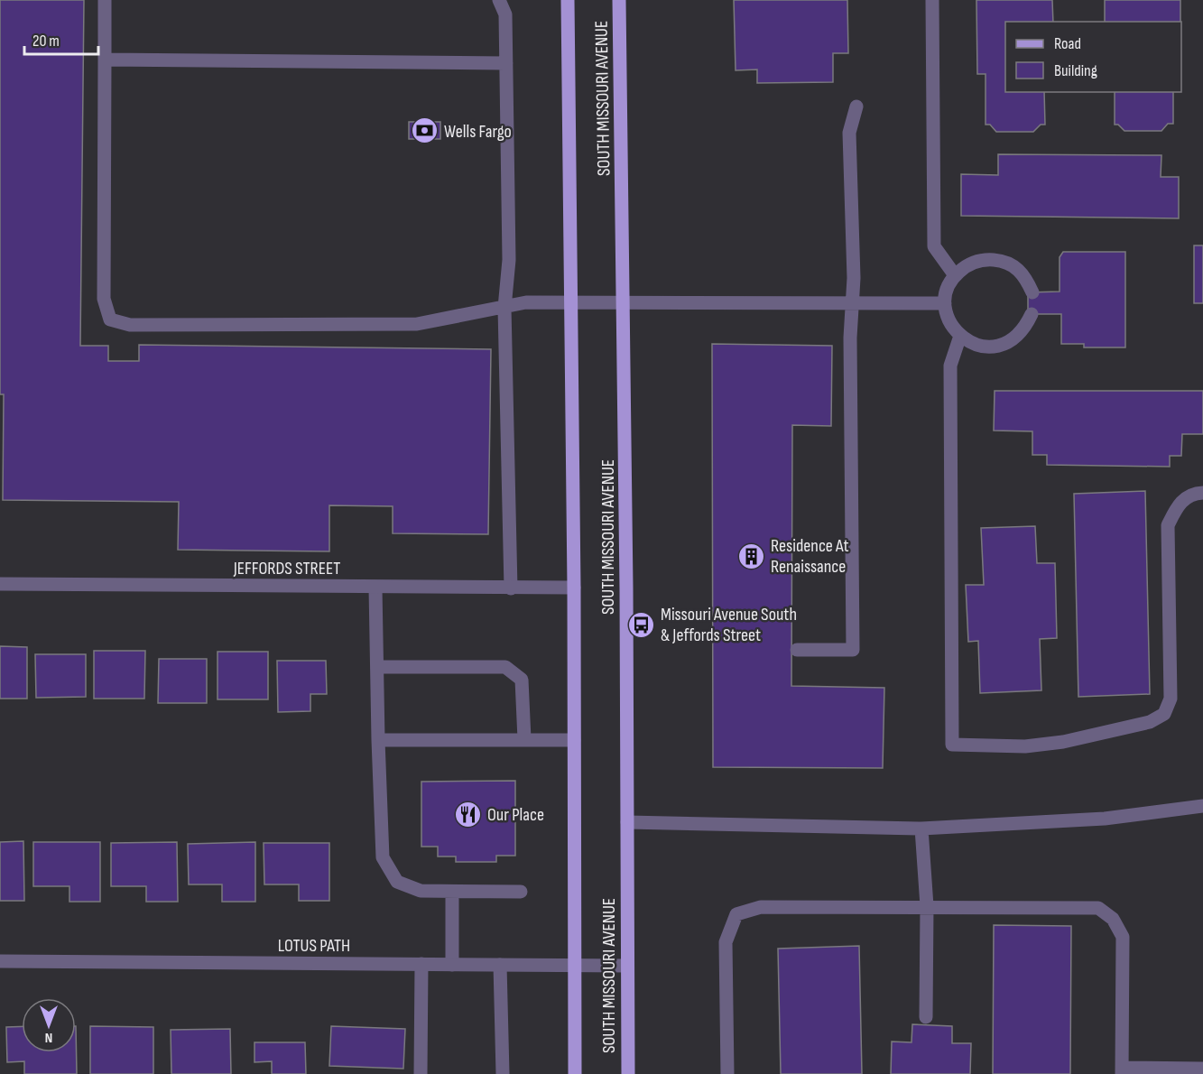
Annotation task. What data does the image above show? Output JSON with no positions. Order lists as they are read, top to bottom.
{
  "streets": {
    "main road": ["SOUTH MISSOURI AVENUE"],
    "street": ["JEFFORDS STREET", "LOTUS PATH"]
  },
  "crossings": [
    ["SOUTH MISSOURI AVENUE", "JEFFORDS STREET"],
    ["SOUTH MISSOURI AVENUE", "LOTUS PATH"]
  ],
  "places": {
    "bank": ["Wells Fargo"],
    "building": ["Residence At Renaissance"],
    "bus stop": ["Missouri Avenue South & Jeffords Street"],
    "restaurant": ["Our Place"]
  },
  "legend": ["Road", "Building"],
  "scale_bar": "20 m",
  "north": "bottom"
}
